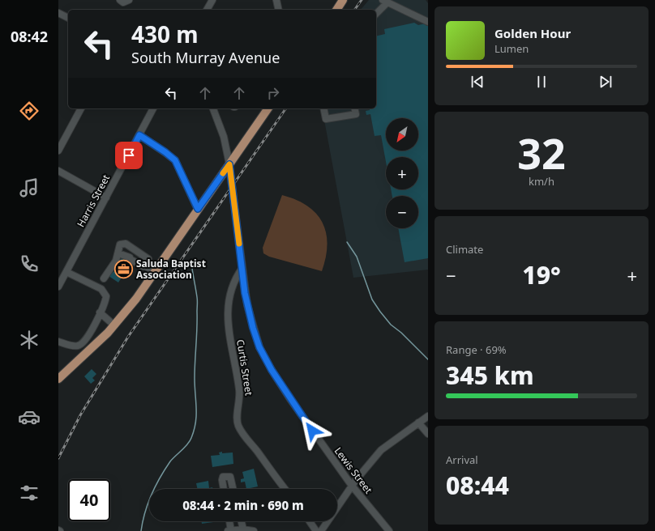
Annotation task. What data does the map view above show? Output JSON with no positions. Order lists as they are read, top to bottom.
{
  "streets": {
    "street": ["Harris Street", "Curtis Street", "Lewis Street"]
  },
  "crossings": [
    ["Curtis Street", "Lewis Street"]
  ],
  "places": {
    "office": ["Saluda Baptist Association"]
  },
  "north": "bottom left",
  "page": {
    "tabs": "08:42",
    "turn": ["430 m", "South Murray Avenue"],
    "song": ["Golden Hour", "Lumen"],
    "tile": [
      ["32", "km/h"],
      "Climate",
      ["Range · 69%", "345 km"],
      ["Arrival", "08:44"]
    ],
    "map_buttons": ["+", "−"],
    "heat": ["−", "19°", "+"],
    "limit": "40",
    "trip": "08:44 · 2 min · 690 m"
  }
}
